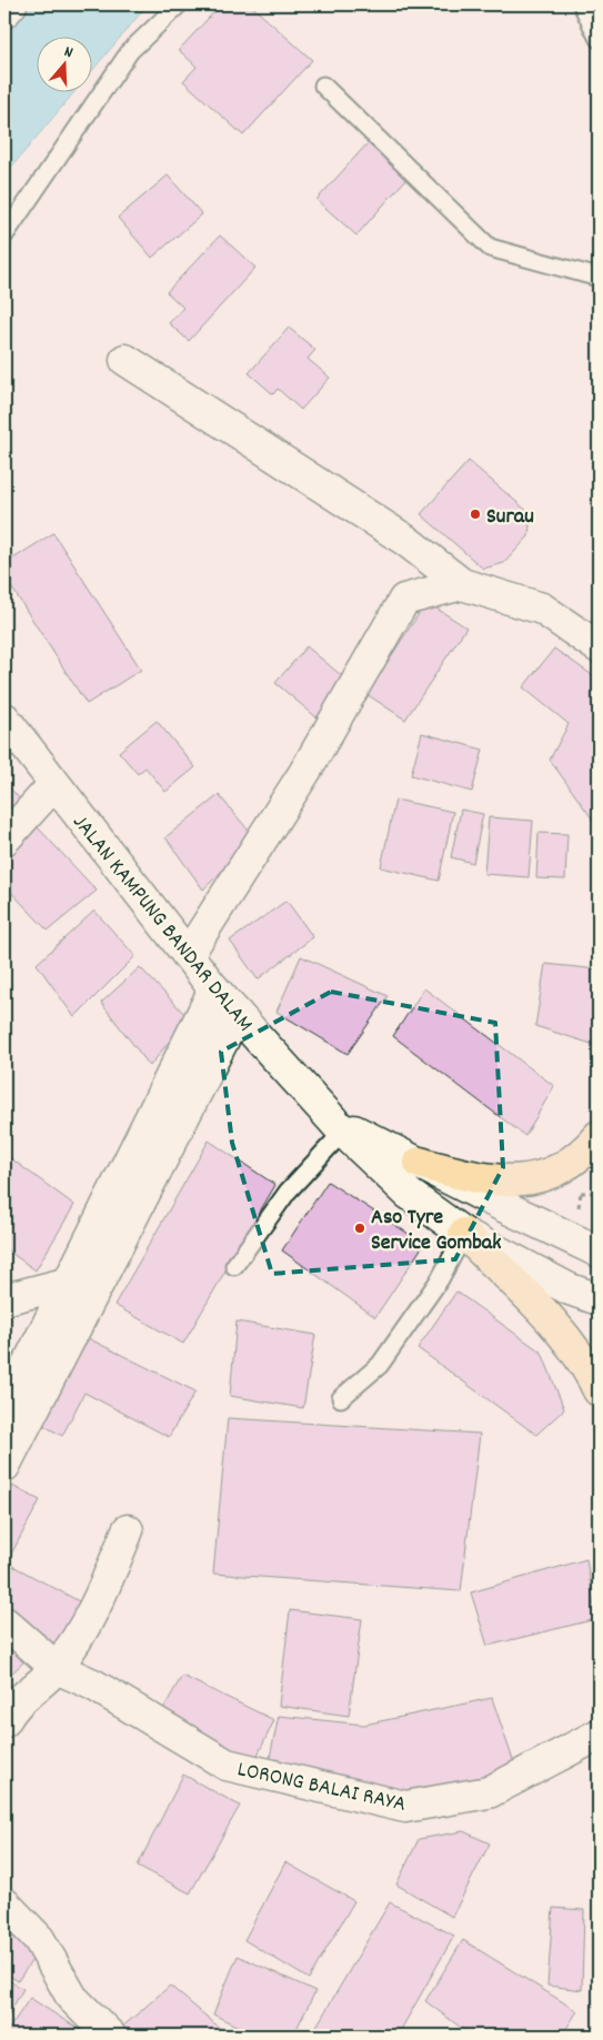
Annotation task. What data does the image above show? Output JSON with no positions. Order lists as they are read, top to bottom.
{
  "streets": {
    "street": ["JALAN KAMPUNG BANDAR DALAM", "LORONG BALAI RAYA"]
  },
  "places": ["Surau", "Aso Tyre Service Gombak"],
  "north": "top"
}
